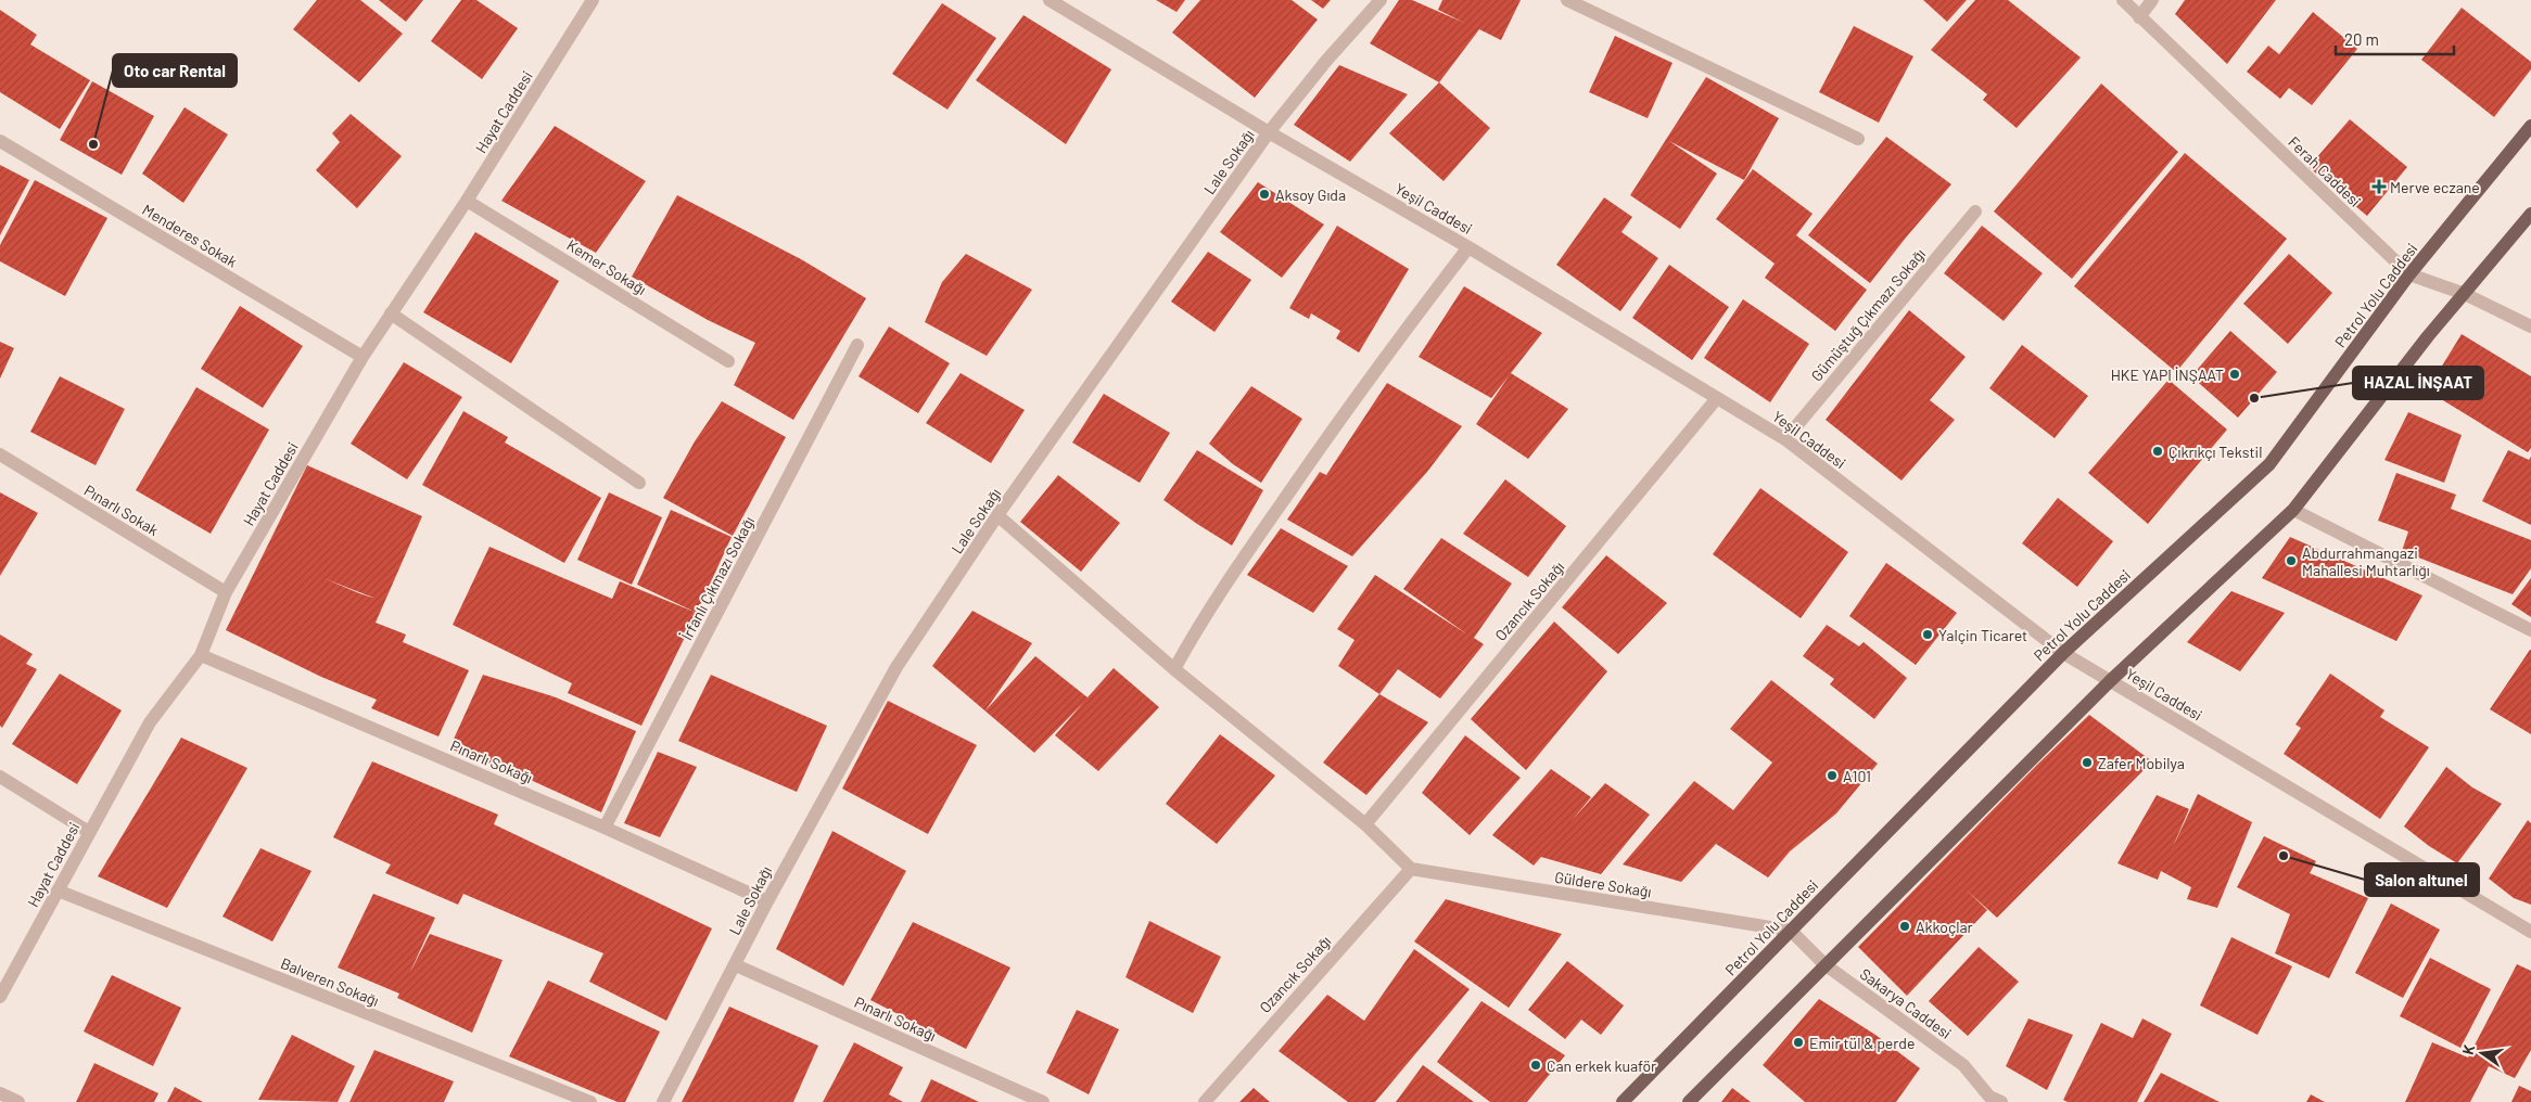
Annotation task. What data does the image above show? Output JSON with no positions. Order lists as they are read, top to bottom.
{
  "streets": {
    "main road": ["Petrol Yolu Caddesi"],
    "street": [
      "Hayat Caddesi",
      "Lale Sokağı",
      "Ferah Caddesi",
      "Yeşil Caddesi",
      "Menderes Sokak",
      "Kemer Sokağı",
      "Gümüştuğ Çıkmazı Sokağı",
      "Pınarlı Sokak",
      "İrfanlı Çıkmazı Sokağı",
      "Ozancık Sokağı",
      "Pınarlı Sokağı",
      "Güldere Sokağı",
      "Balveren Sokağı",
      "Sakarya Caddesi"
    ]
  },
  "crossings": [
    ["Hayat Caddesi", "Menderes Sokak"],
    ["Hayat Caddesi", "Kemer Sokağı"],
    ["Hayat Caddesi", "Pınarlı Sokak"],
    ["Hayat Caddesi", "Pınarlı Sokağı"],
    ["Hayat Caddesi", "Balveren Sokağı"],
    ["Lale Sokağı", "Yeşil Caddesi"],
    ["Lale Sokağı", "Pınarlı Sokağı"],
    ["Ferah Caddesi", "Petrol Yolu Caddesi"],
    ["Yeşil Caddesi", "Petrol Yolu Caddesi"],
    ["Yeşil Caddesi", "Gümüştuğ Çıkmazı Sokağı"],
    ["Yeşil Caddesi", "Ozancık Sokağı"],
    ["Petrol Yolu Caddesi", "Güldere Sokağı"],
    ["Petrol Yolu Caddesi", "Sakarya Caddesi"],
    ["İrfanlı Çıkmazı Sokağı", "Pınarlı Sokağı"],
    ["Ozancık Sokağı", "Güldere Sokağı"],
    ["Güldere Sokağı", "Sakarya Caddesi"]
  ],
  "places": {
    "other": [
      "Oto car Rental",
      "Aksoy Gıda",
      "HKE YAPI İNŞAAT",
      "HAZAL İNŞAAT",
      "Çıkrıkçı Tekstil",
      "Abdurrahmangazi Mahallesi Muhtarlığı",
      "Yalçin Ticaret",
      "Zafer Mobilya",
      "A101",
      "Salon altunel",
      "Akkoçlar",
      "Emir tül & perde",
      "Can erkek kuaför"
    ],
    "health": ["Merve eczane"]
  },
  "scale_bar": "20 m",
  "north": "left"
}
